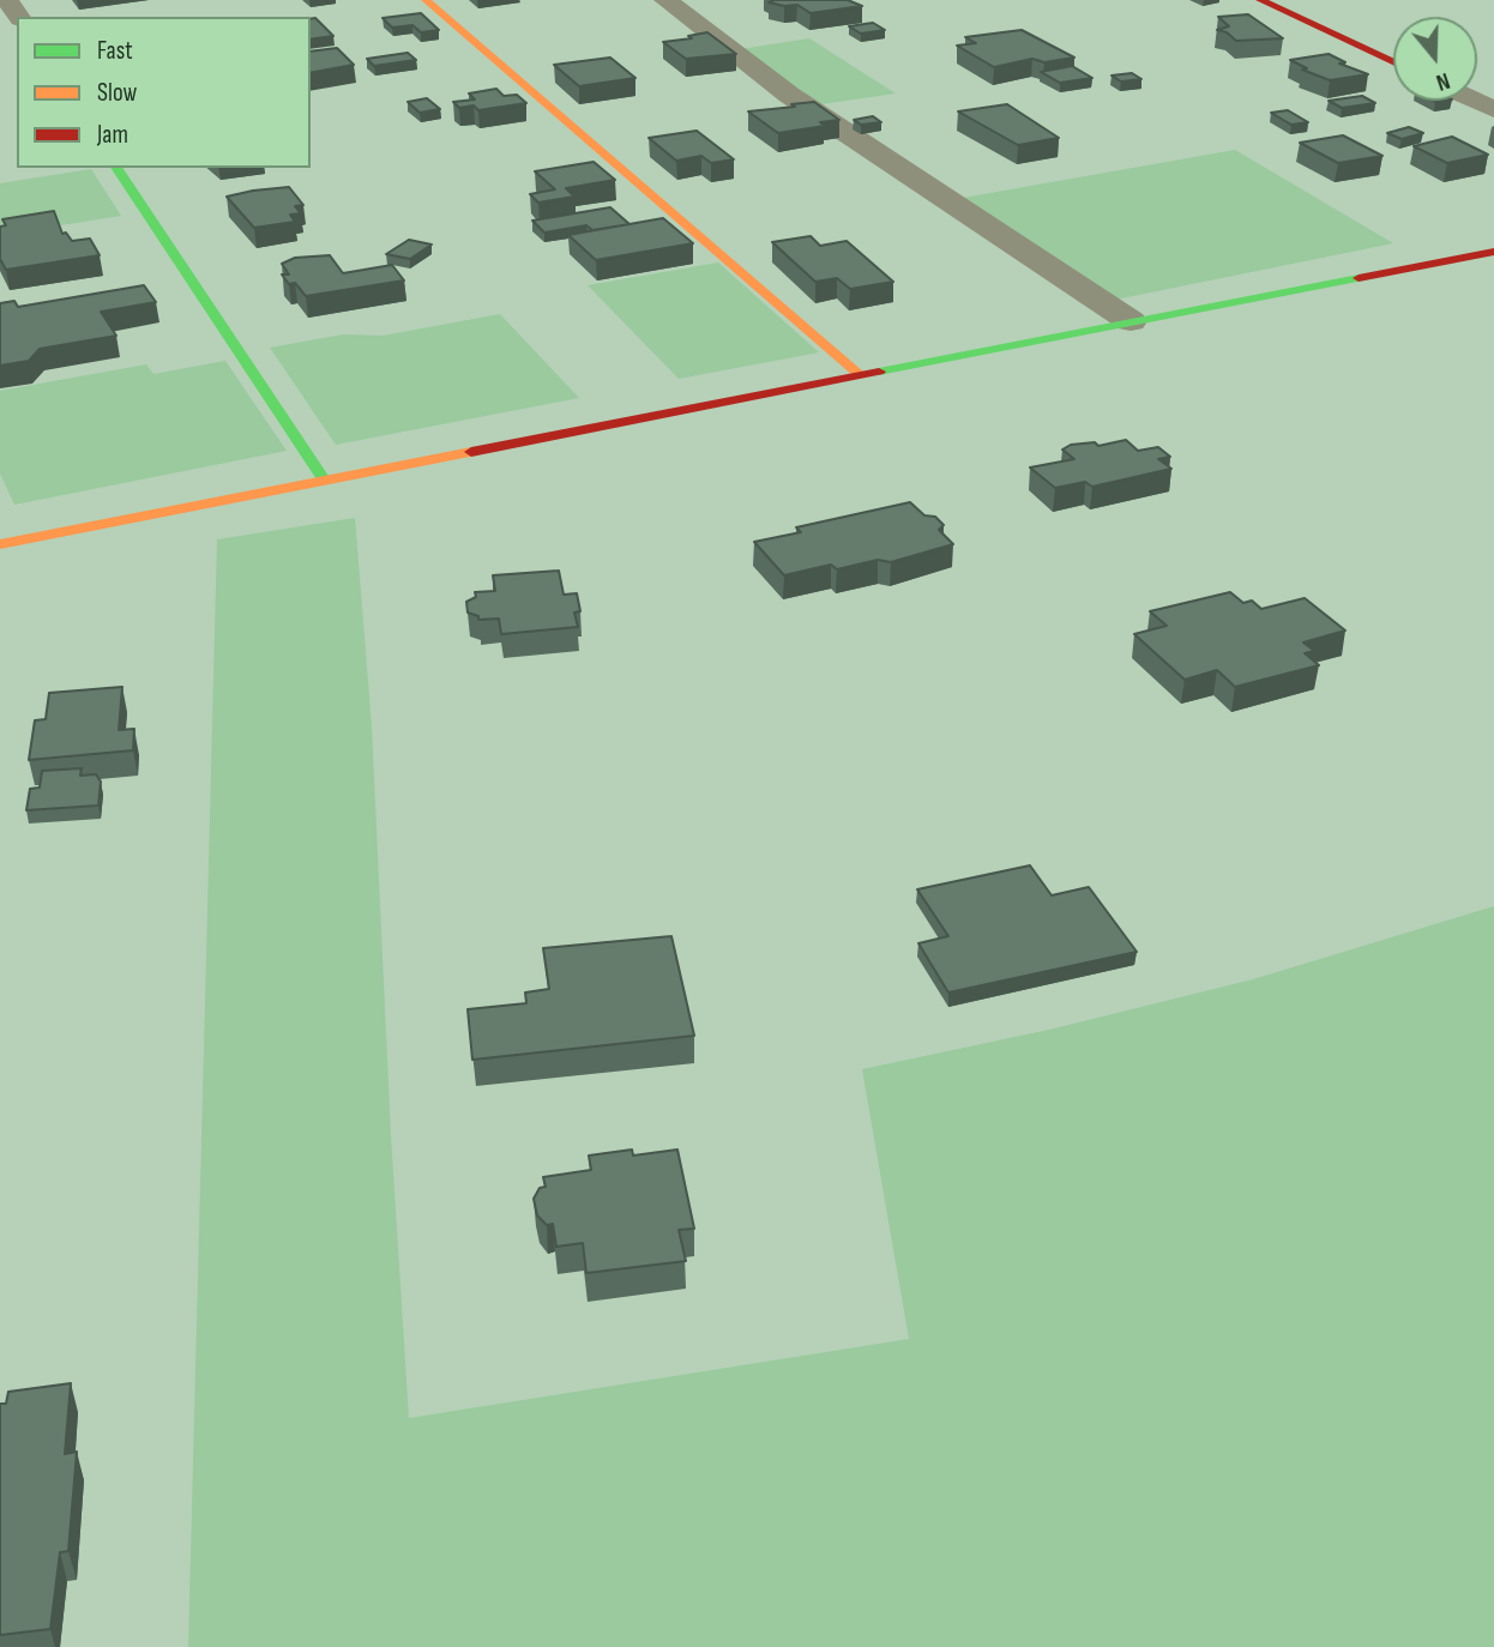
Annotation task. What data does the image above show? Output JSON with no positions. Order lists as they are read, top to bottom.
{
  "legend": ["Fast", "Slow", "Jam"],
  "north": "bottom"
}
